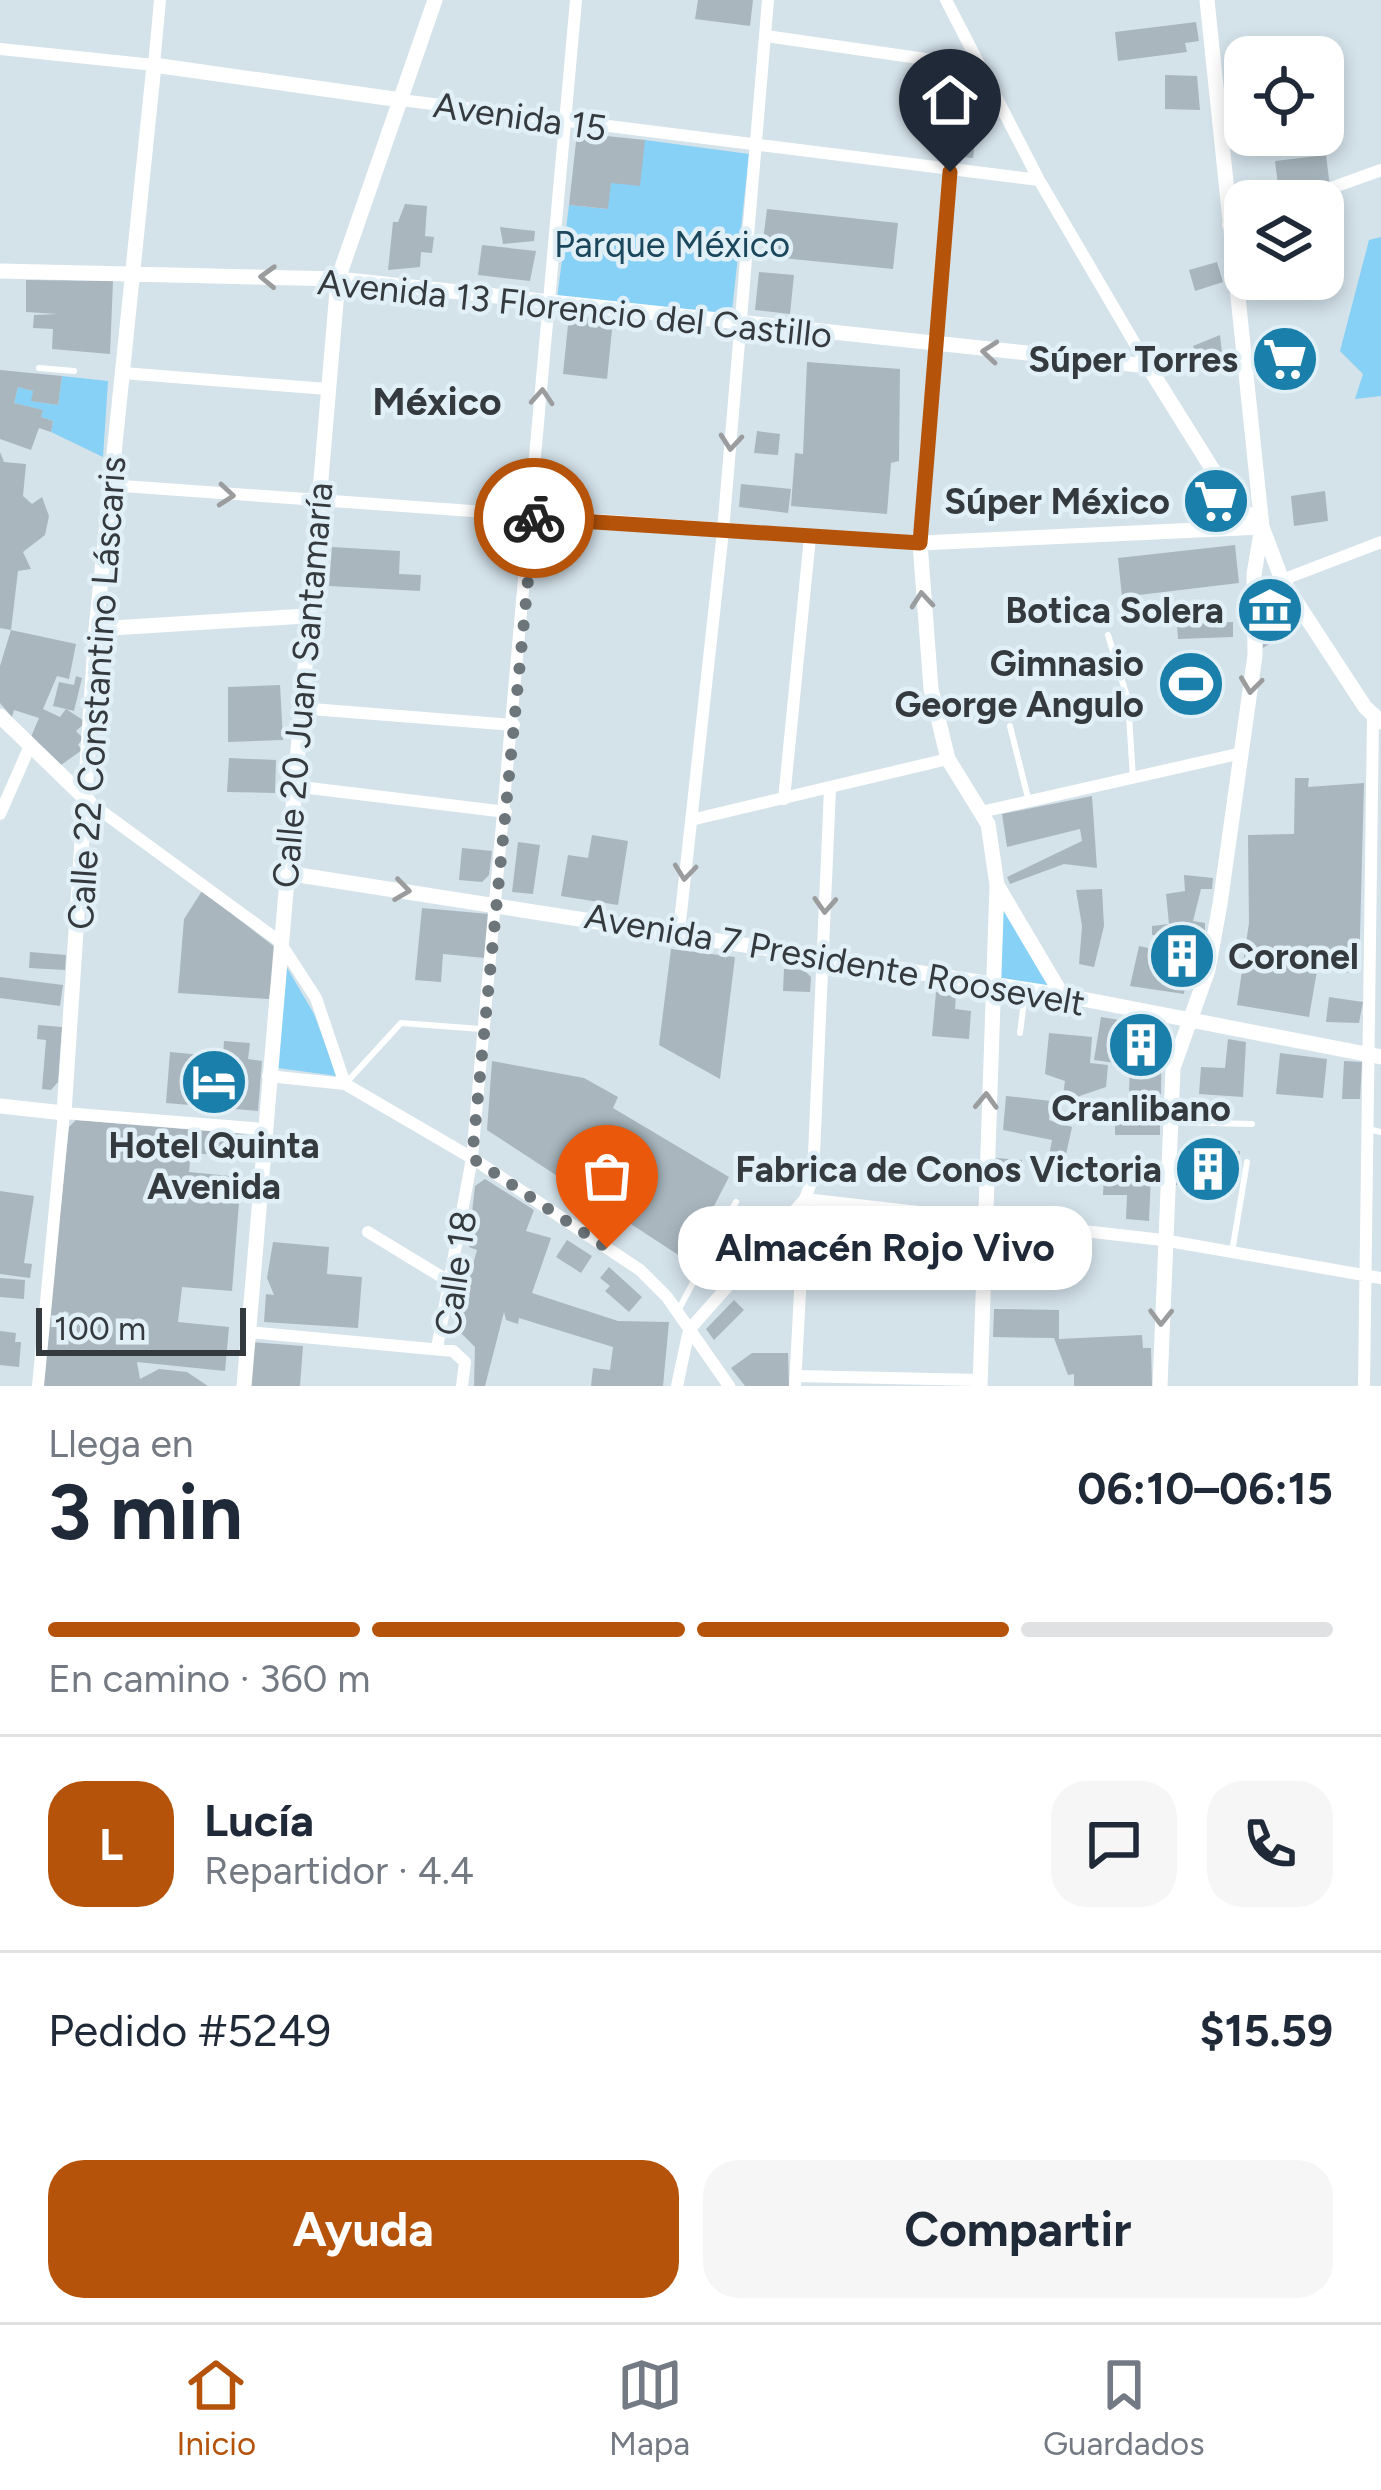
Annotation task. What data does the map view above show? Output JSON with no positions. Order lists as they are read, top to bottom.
{
  "streets": {
    "street": [
      "Avenida 15",
      "Avenida 13 Florencio del Castillo",
      "Calle 20 Juan Santamaría",
      "Calle 22 Constantino Láscaris",
      "Avenida 7 Presidente Roosevelt",
      "Calle 18"
    ]
  },
  "crossings": [
    ["Avenida 15", "Calle 20 Juan Santamaría"],
    ["Avenida 15", "Calle 22 Constantino Láscaris"],
    ["Avenida 15", "Calle 18"],
    ["Avenida 13 Florencio del Castillo", "Calle 20 Juan Santamaría"],
    ["Avenida 13 Florencio del Castillo", "Calle 22 Constantino Láscaris"],
    ["Avenida 13 Florencio del Castillo", "Calle 18"],
    ["Calle 20 Juan Santamaría", "Avenida 7 Presidente Roosevelt"],
    ["Avenida 7 Presidente Roosevelt", "Calle 18"]
  ],
  "districts": ["México"],
  "parks": ["Parque México"],
  "places": {
    "supermarket": ["Súper Torres", "Súper México"],
    "museum": ["Botica Solera"],
    "sports": ["Gimnasio George Angulo"],
    "building": ["Coronel", "Cranlibano", "Fabrica de Conos Victoria"],
    "hotel": ["Hotel Quinta Avenida"],
    "other": ["Almacén Rojo Vivo"]
  },
  "scale_bar": "100 m",
  "page": {
    "bubble": "Almacén Rojo Vivo",
    "scale": "100 m",
    "heading": ["3 min", "Llega en", "06:10–06:15"],
    "panel": [
      "Lucía",
      "Repartidor · 4.4",
      "Pedido #5249",
      "$15.59"
    ],
    "bar": "En camino · 360 m",
    "round": "L",
    "buttons": ["Ayuda", "Compartir"],
    "tabs": ["Inicio", "Mapa", "Guardados"]
  }
}
